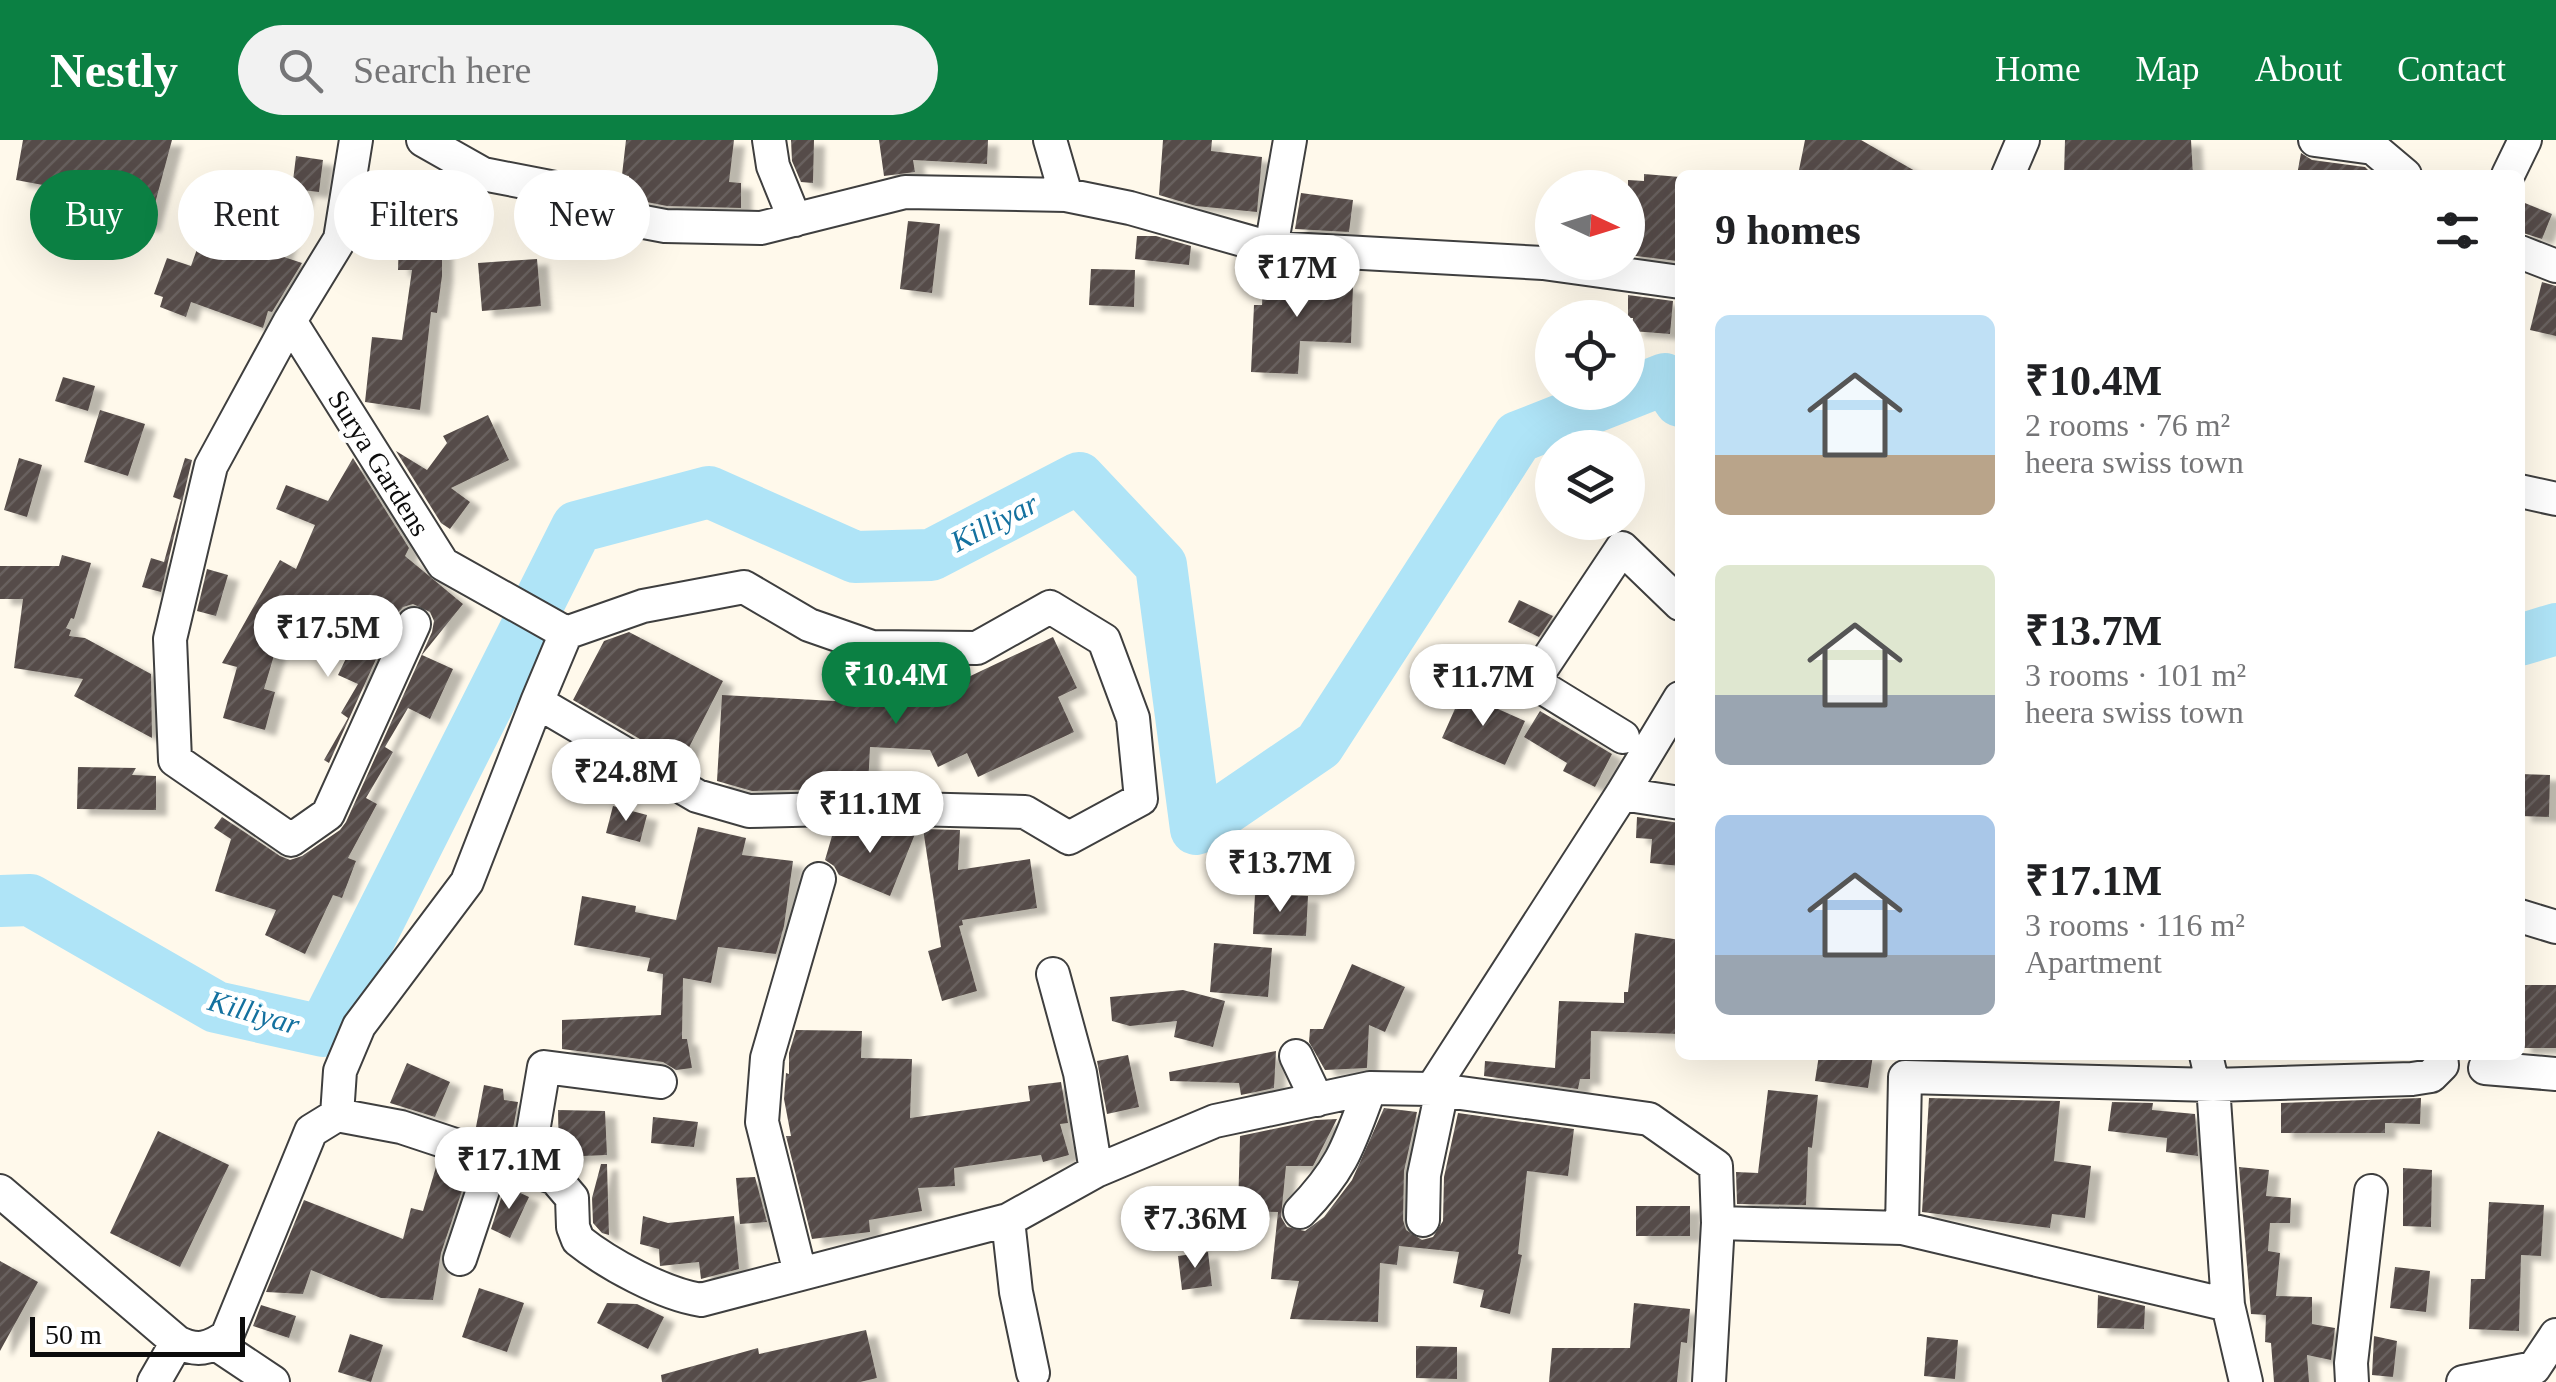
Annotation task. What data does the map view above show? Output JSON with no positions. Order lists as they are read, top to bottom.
{
  "streets": {
    "street": ["Surya Gardens"]
  },
  "water": ["Killiyar"],
  "scale_bar": "50 m",
  "north": "right",
  "page": {
    "header": "Nestly",
    "search": "Search here",
    "nav": [
      "Home",
      "Map",
      "About",
      "Contact"
    ],
    "chip": [
      "Buy",
      "Rent",
      "Filters",
      "New"
    ],
    "heading": "9 homes",
    "price": [
      "₹17M",
      "₹17.5M",
      "₹10.4M",
      "₹11.7M",
      "₹24.8M",
      "₹11.1M",
      "₹13.7M",
      "₹17.1M",
      "₹7.36M"
    ],
    "list": [
      {
        "name": "₹10.4M",
        "note": "2 rooms · 76 m² · heera swiss town"
      },
      {
        "name": "₹13.7M",
        "note": "3 rooms · 101 m² · heera swiss town"
      },
      {
        "name": "₹17.1M",
        "note": "3 rooms · 116 m² · Apartment"
      }
    ],
    "scale": "50 m"
  }
}
